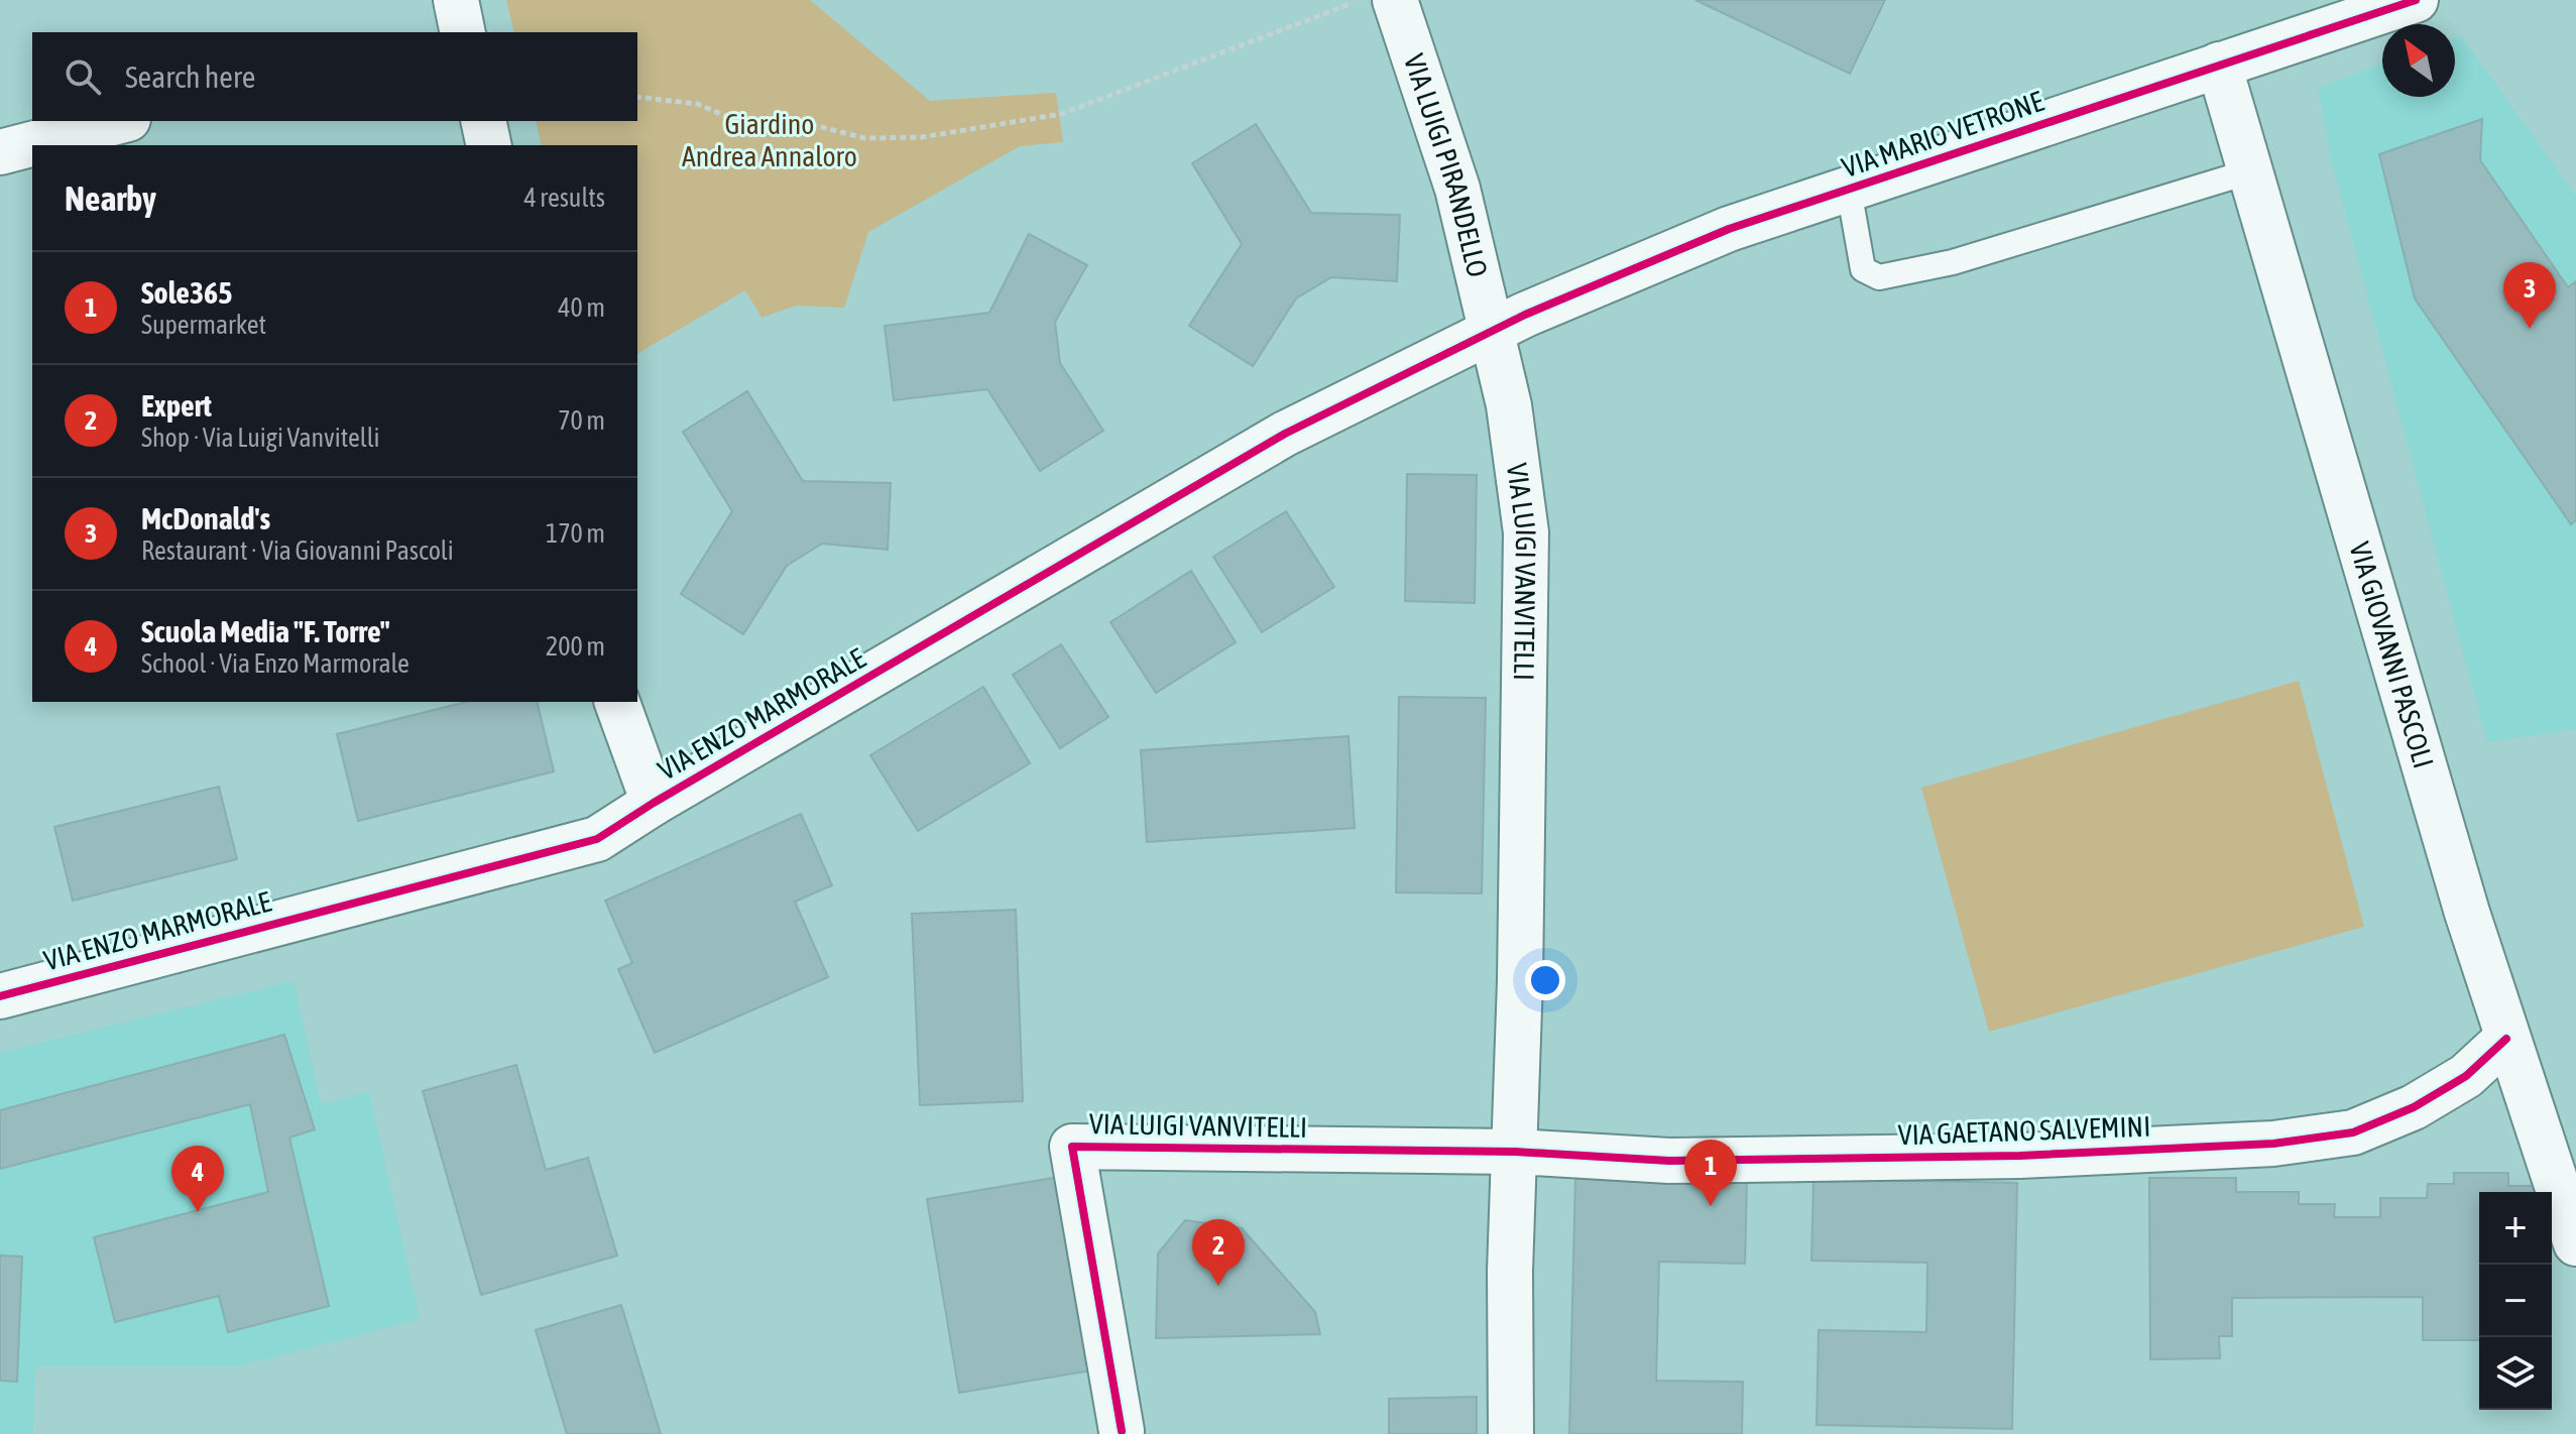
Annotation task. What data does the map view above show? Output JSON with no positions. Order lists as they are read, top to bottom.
{
  "streets": {
    "street": [
      "VIA MARIO VETRONE",
      "VIA LUIGI PIRANDELLO",
      "VIA LUIGI VANVITELLI",
      "VIA GIOVANNI PASCOLI",
      "VIA ENZO MARMORALE",
      "VIA GAETANO SALVEMINI"
    ]
  },
  "crossings": [
    ["VIA MARIO VETRONE", "VIA LUIGI PIRANDELLO"],
    ["VIA MARIO VETRONE", "VIA LUIGI VANVITELLI"],
    ["VIA MARIO VETRONE", "VIA GIOVANNI PASCOLI"],
    ["VIA MARIO VETRONE", "VIA ENZO MARMORALE"],
    ["VIA LUIGI PIRANDELLO", "VIA LUIGI VANVITELLI"],
    ["VIA LUIGI PIRANDELLO", "VIA ENZO MARMORALE"],
    ["VIA LUIGI VANVITELLI", "VIA ENZO MARMORALE"],
    ["VIA LUIGI VANVITELLI", "VIA GAETANO SALVEMINI"],
    ["VIA GIOVANNI PASCOLI", "VIA GAETANO SALVEMINI"]
  ],
  "parks": ["Giardino Andrea Annaloro"],
  "north": "top left",
  "page": {
    "search": "Search here",
    "heading": ["Nearby", "4 results"],
    "list": [
      {
        "mark": "1",
        "name": "Sole365",
        "note": "Supermarket",
        "value": "40 m"
      },
      {
        "mark": "2",
        "name": "Expert",
        "note": "Shop · Via Luigi Vanvitelli",
        "value": "70 m"
      },
      {
        "mark": "3",
        "name": "McDonald's",
        "note": "Restaurant · Via Giovanni Pascoli",
        "value": "170 m"
      },
      {
        "mark": "4",
        "name": "Scuola Media \"F. Torre\"",
        "note": "School · Via Enzo Marmorale",
        "value": "200 m"
      }
    ],
    "pins": [
      "3",
      "1",
      "4",
      "2"
    ],
    "map_buttons": ["+", "−"]
  }
}
